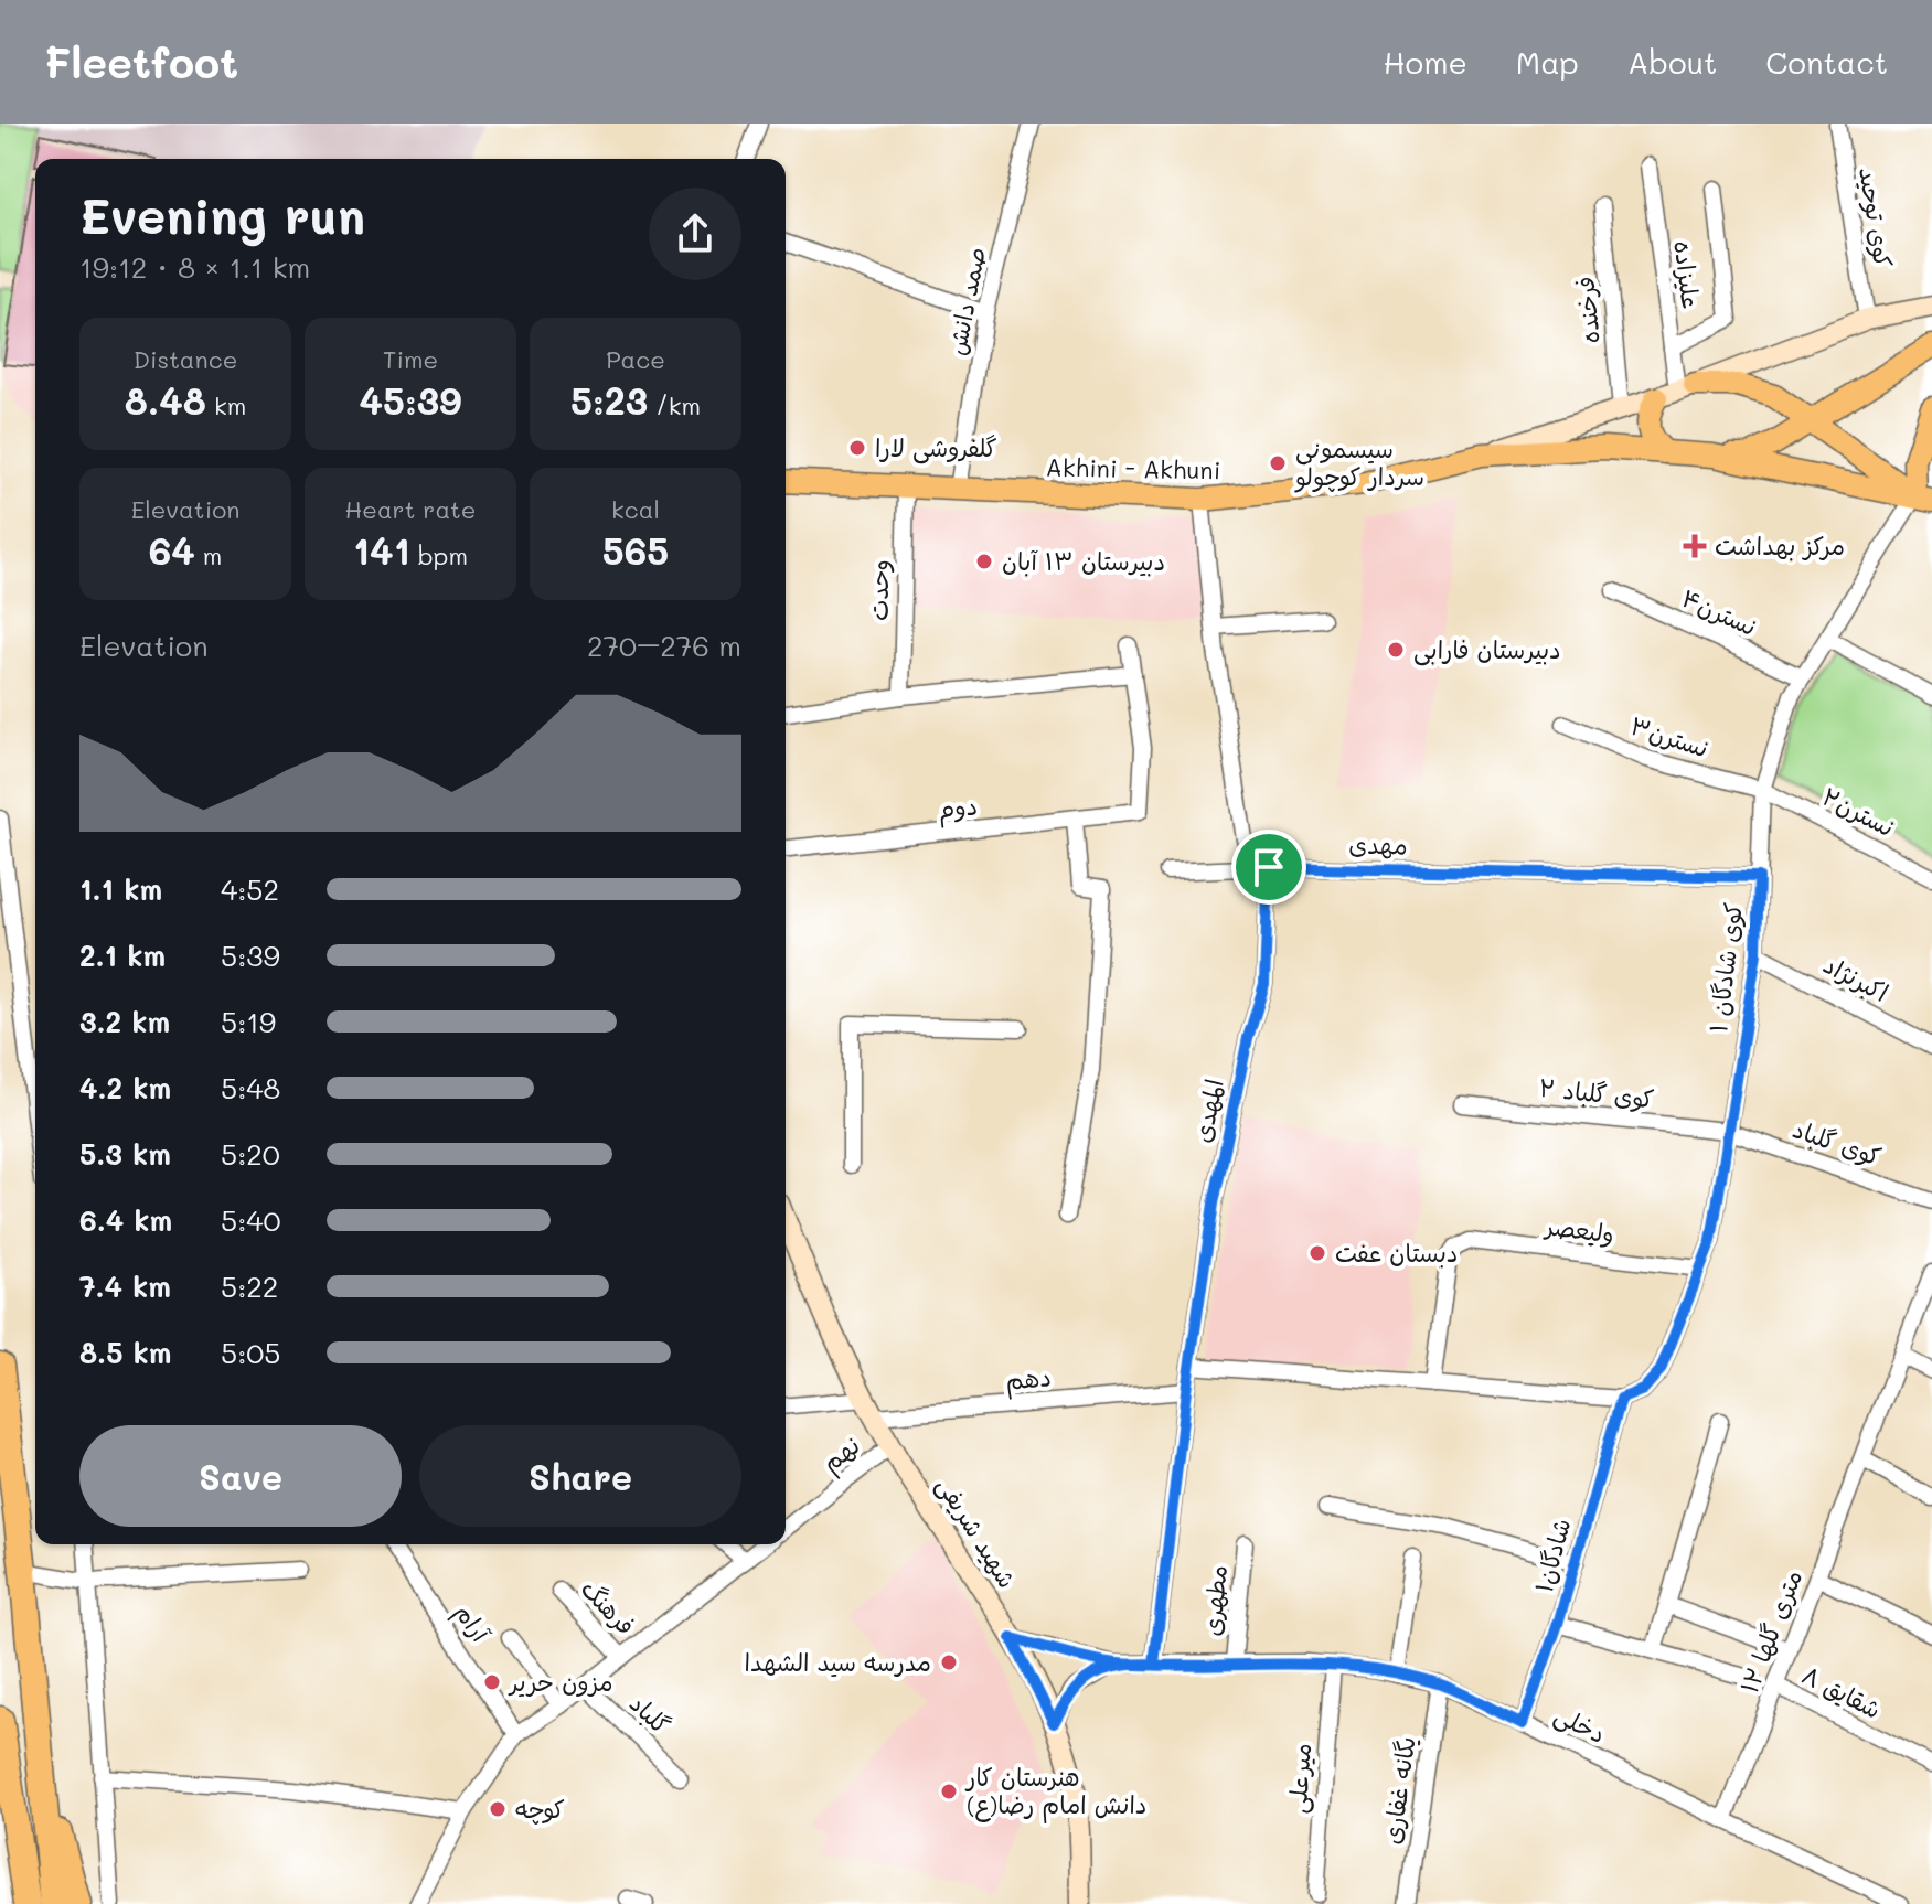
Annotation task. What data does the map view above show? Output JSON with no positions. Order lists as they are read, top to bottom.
{
  "streets": {
    "main road": ["Akhini - Akhuni", "شهید شریفی"],
    "street": [
      "کوی توحید",
      "علیزاده",
      "صمد دانش",
      "فرخنده",
      "وحدت",
      "نسترن۴",
      "نسترن۳",
      "دوم",
      "نسترن۲",
      "مهدی",
      "کوی شادگان ۱",
      "اکبرنژاد",
      "کوی گلباد ۲",
      "المهدی",
      "کوی گلباد",
      "ولیعصر",
      "دهم",
      "نهم",
      "شادگان۱",
      "مطهری",
      "فرهنگ",
      "آرام",
      "۱۲ متری گلها",
      "شقایق ۸",
      "گلباد",
      "دخلی",
      "میرعلی",
      "یگانه غفاری"
    ]
  },
  "crossings": [
    ["صمد دانش", "Akhini - Akhuni"],
    ["Akhini - Akhuni", "وحدت"],
    ["نسترن۴", "کوی شادگان ۱"],
    ["نسترن۳", "نسترن۲"],
    ["نسترن۳", "کوی شادگان ۱"],
    ["نسترن۲", "کوی شادگان ۱"],
    ["مهدی", "کوی شادگان ۱"],
    ["مهدی", "المهدی"],
    ["کوی شادگان ۱", "اکبرنژاد"],
    ["کوی شادگان ۱", "کوی گلباد ۲"],
    ["کوی شادگان ۱", "کوی گلباد"],
    ["کوی شادگان ۱", "ولیعصر"],
    ["کوی شادگان ۱", "شادگان۱"],
    ["کوی گلباد ۲", "کوی گلباد"],
    ["المهدی", "دهم"],
    ["المهدی", "دخلی"],
    ["دهم", "شهید شریفی"],
    ["نهم", "شهید شریفی"],
    ["شهید شریفی", "دخلی"],
    ["شادگان۱", "دخلی"],
    ["مطهری", "دخلی"],
    ["۱۲ متری گلها", "شقایق ۸"],
    ["۱۲ متری گلها", "دخلی"],
    ["دخلی", "میرعلی"],
    ["دخلی", "یگانه غفاری"]
  ],
  "places": {
    "other": [
      "گلفروشی لارا",
      "سیسمونی سردار کوچولو",
      "دبیرستان ۱۳ آبان",
      "دبیرستان فارابی",
      "دبستان عفت",
      "مدرسه سید الشهدا",
      "مزون حریر",
      "هنرستان کار دانش امام رضا(ع)",
      "کوچه"
    ],
    "health": ["مرکز بهداشت"]
  },
  "page": {
    "header": "Fleetfoot",
    "nav": [
      "Home",
      "Map",
      "About",
      "Contact"
    ],
    "heading": ["Evening run", "19:12 · 8 × 1.1 km"],
    "stats": [
      ["Distance", "8.48 km"],
      ["Time", "45:39"],
      ["Pace", "5:23 /km"],
      ["Elevation", "64 m"],
      ["Heart rate", "141 bpm"],
      ["kcal", "565"]
    ],
    "chart": ["Elevation", "270–276 m"],
    "list": [
      {
        "name": "1.1 km",
        "note": "4:52"
      },
      {
        "name": "2.1 km",
        "note": "5:39"
      },
      {
        "name": "3.2 km",
        "note": "5:19"
      },
      {
        "name": "4.2 km",
        "note": "5:48"
      },
      {
        "name": "5.3 km",
        "note": "5:20"
      },
      {
        "name": "6.4 km",
        "note": "5:40"
      },
      {
        "name": "7.4 km",
        "note": "5:22"
      },
      {
        "name": "8.5 km",
        "note": "5:05"
      }
    ],
    "buttons": ["Save", "Share"]
  }
}
